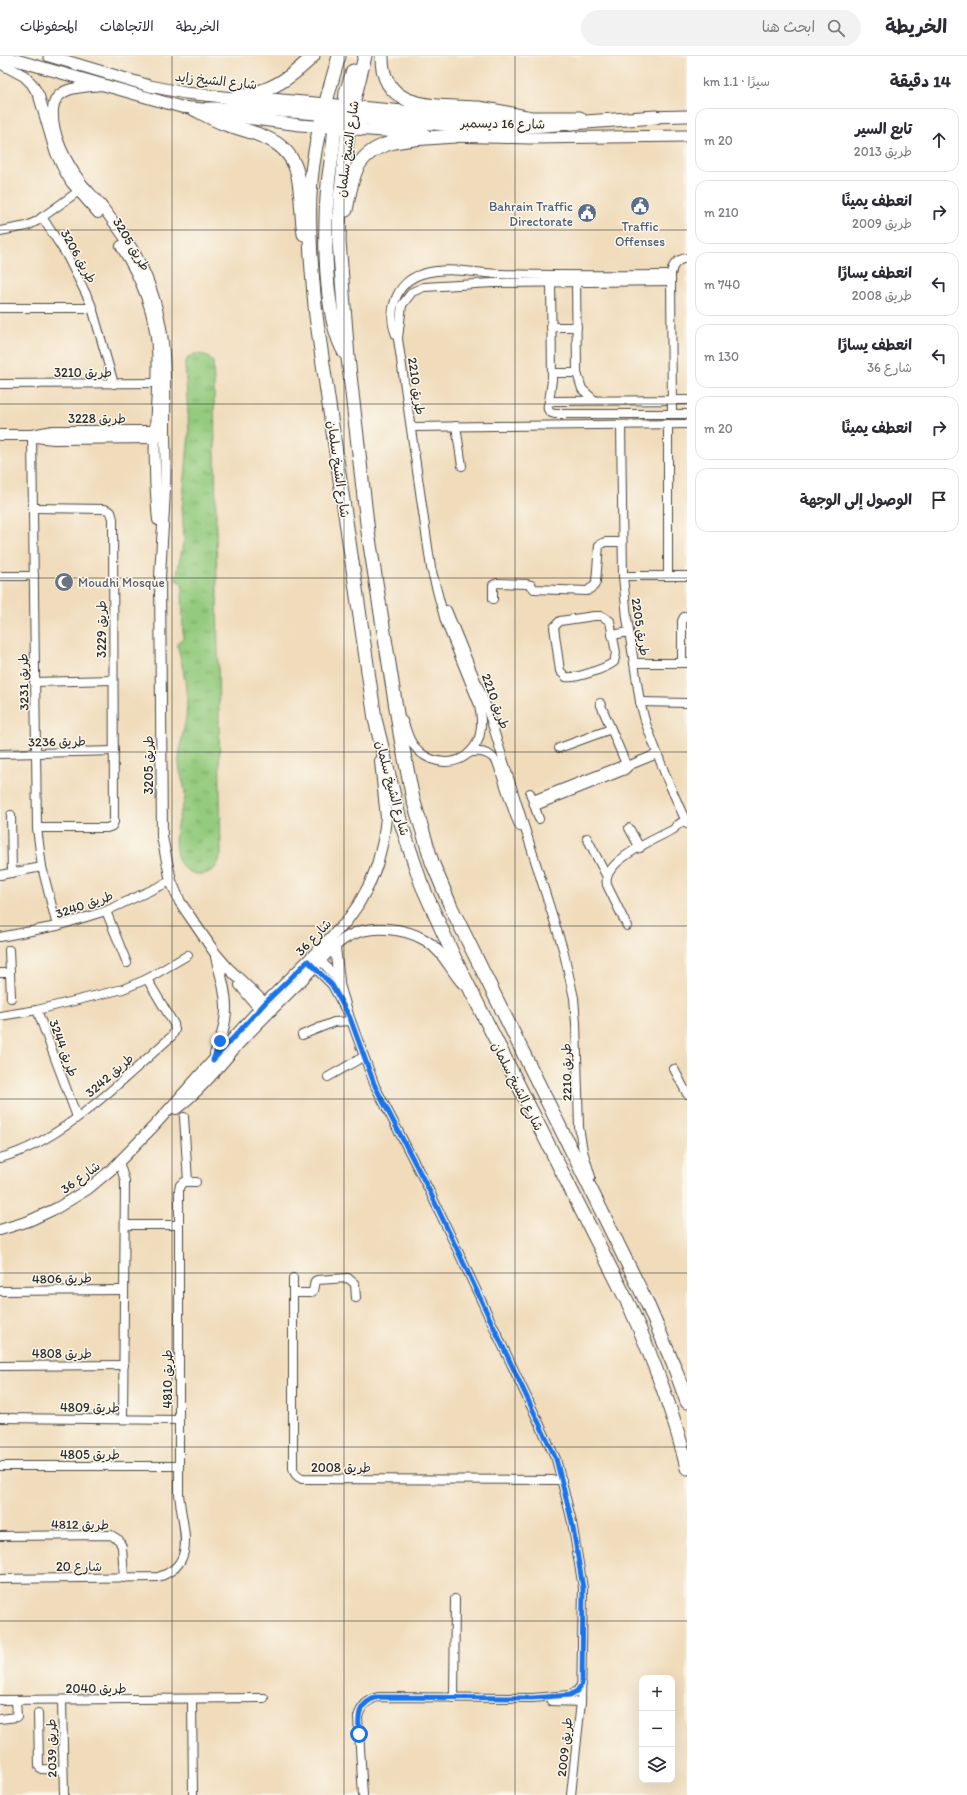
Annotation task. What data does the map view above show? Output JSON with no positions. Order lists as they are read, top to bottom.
{
  "streets": {
    "main road": ["شارع الشيخ زايد", "شارع 16 ديسمبر", "شارع الشيخ سلمان"],
    "street": [
      "طريق 3205",
      "طريق 3206",
      "طريق 3210",
      "طريق 2210",
      "طريق 3228",
      "طريق 2205",
      "طريق 3229",
      "طريق 3231",
      "طريق 3236",
      "طريق 3240",
      "شارع 36",
      "طريق 3244",
      "طريق 3242",
      "طريق 4806",
      "طريق 4808",
      "طريق 4810",
      "طريق 4809",
      "طريق 4805",
      "طريق 2008",
      "طريق 4812",
      "شارع 20",
      "طريق 2040",
      "طريق 2009",
      "طريق 2039"
    ]
  },
  "crossings": [
    ["شارع الشيخ زايد", "شارع 16 ديسمبر"],
    ["شارع الشيخ زايد", "شارع الشيخ سلمان"],
    ["شارع 16 ديسمبر", "شارع الشيخ سلمان"],
    ["شارع الشيخ سلمان", "طريق 2210"],
    ["شارع الشيخ سلمان", "شارع 36"],
    ["طريق 3205", "طريق 3210"],
    ["طريق 3205", "طريق 3228"],
    ["طريق 3205", "طريق 3240"],
    ["طريق 3205", "شارع 36"],
    ["طريق 3206", "طريق 3210"],
    ["طريق 3228", "طريق 3231"],
    ["طريق 3229", "طريق 3231"],
    ["طريق 3229", "طريق 3236"],
    ["طريق 3231", "طريق 3236"],
    ["طريق 3231", "طريق 3240"],
    ["طريق 3244", "طريق 3242"],
    ["طريق 4810", "طريق 4809"],
    ["طريق 4810", "طريق 4805"],
    ["طريق 4810", "شارع 20"],
    ["طريق 4812", "شارع 20"],
    ["طريق 2040", "طريق 2039"]
  ],
  "places": {
    "public building": ["Traffic Offenses", "Bahrain Traffic Directorate"],
    "mosque": ["Moudhi Mosque"]
  },
  "page": {
    "header": "الخريطة",
    "search": "ابحث هنا",
    "nav": ["الخريطة", "الاتجاهات", "المحفوظات"],
    "heading": ["14 دقيقة", "سيرًا · 1.1 km"],
    "list": [
      ["تابع السير", "طريق 2013", "20 m"],
      ["انعطف يمينًا", "طريق 2009", "210 m"],
      ["انعطف يسارًا", "طريق 2008", "740 m"],
      ["انعطف يسارًا", "شارع 36", "130 m"],
      ["انعطف يمينًا", "20 m"],
      "الوصول إلى الوجهة"
    ],
    "map_buttons": ["+", "−"]
  }
}
